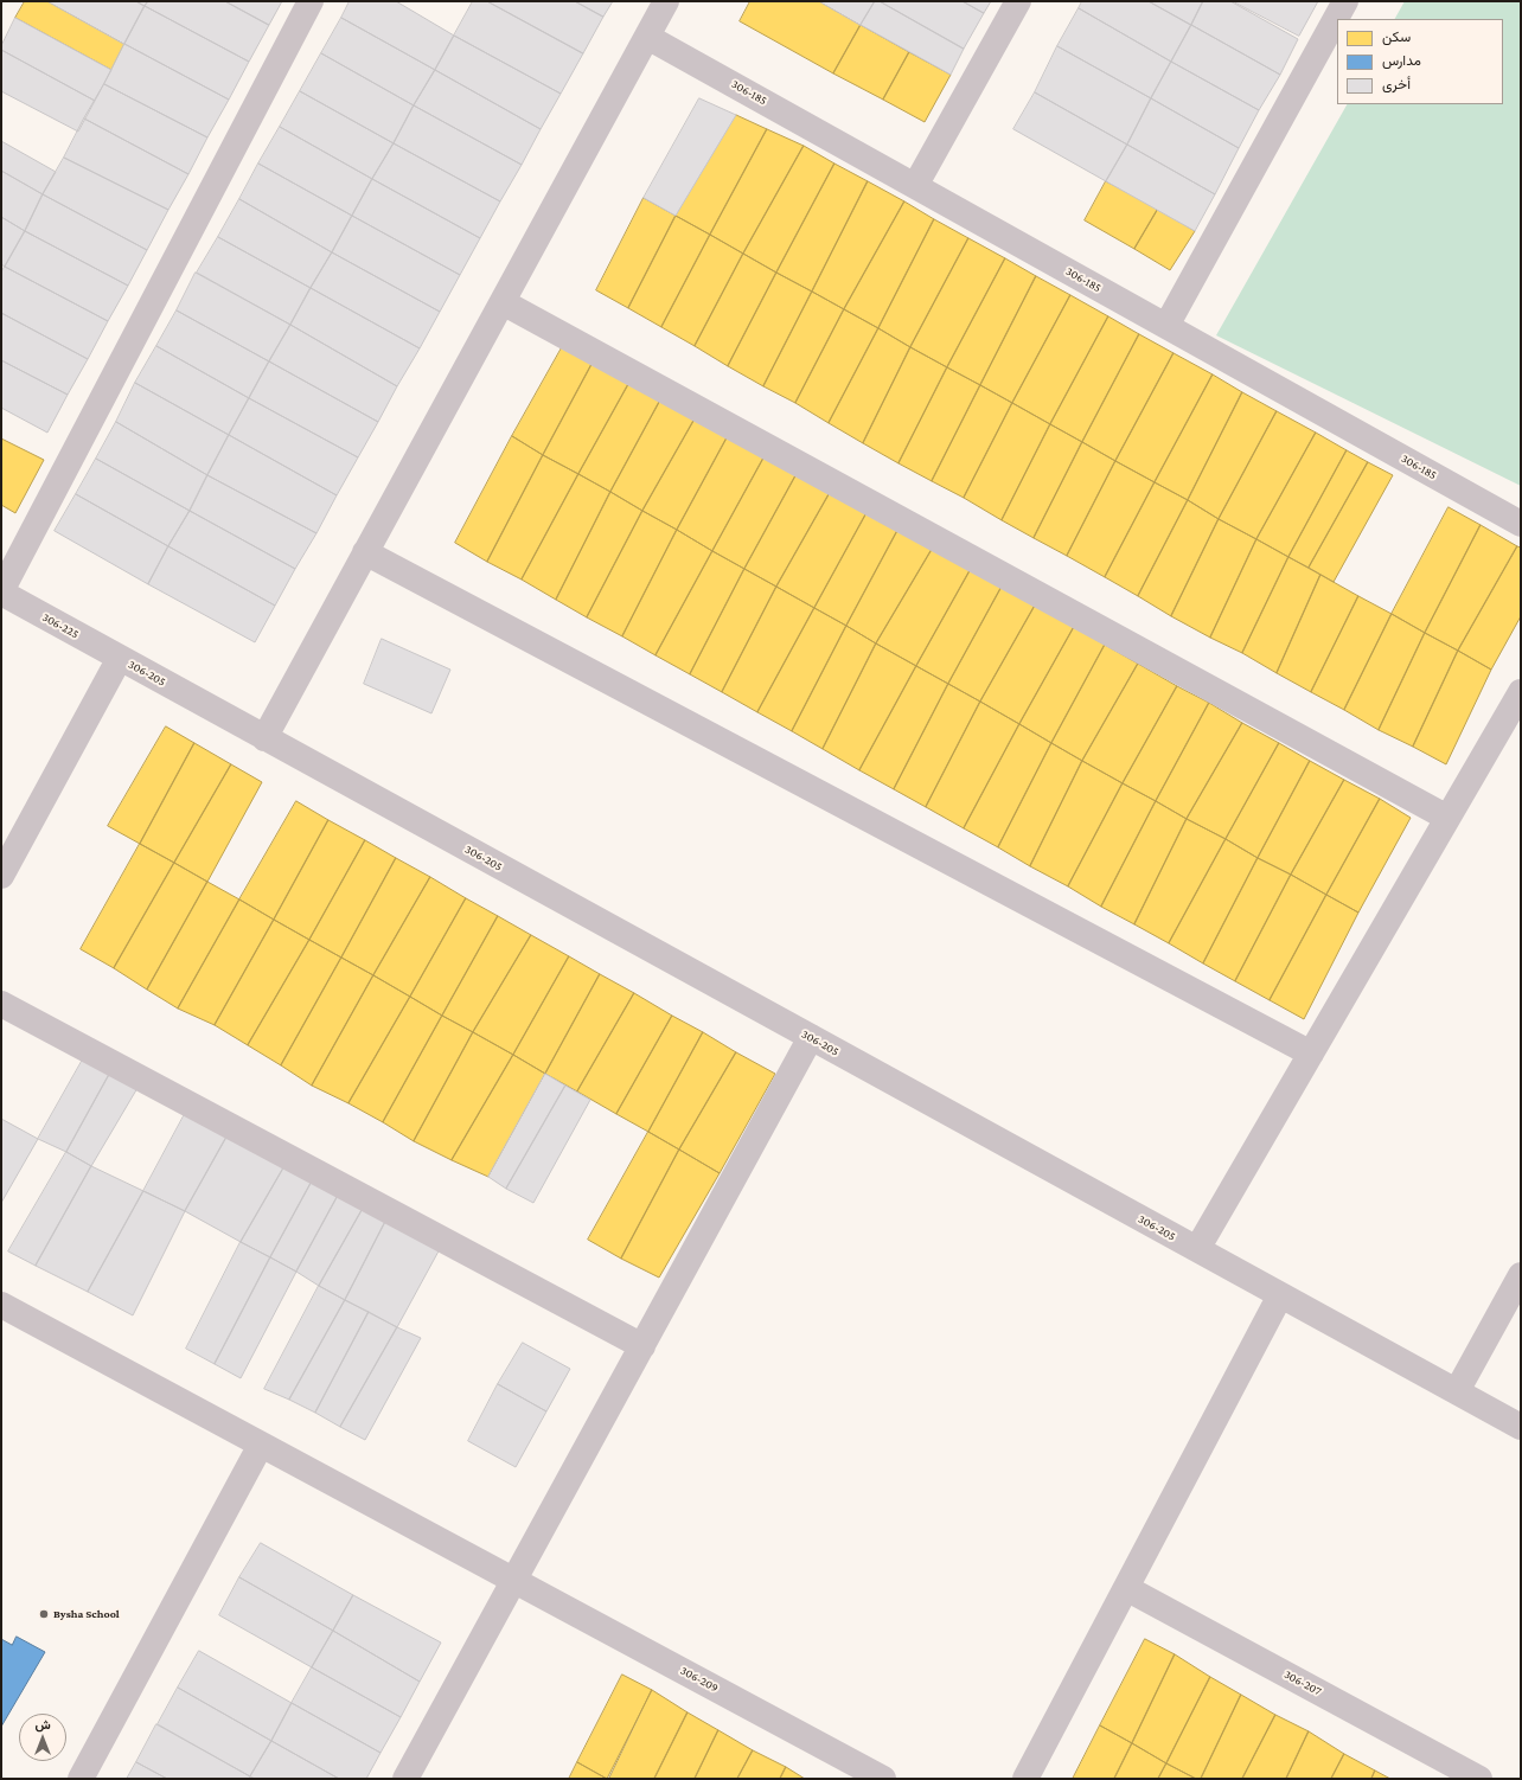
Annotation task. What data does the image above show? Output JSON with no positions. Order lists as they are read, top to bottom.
{
  "streets": {
    "street": [
      "306-185",
      "306-225",
      "306-205",
      "306-209",
      "306-207"
    ]
  },
  "crossings": [
    ["306-225", "306-205"]
  ],
  "places": ["Bysha School"],
  "legend": ["سكن", "مدارس", "أخرى"],
  "north": "top"
}
